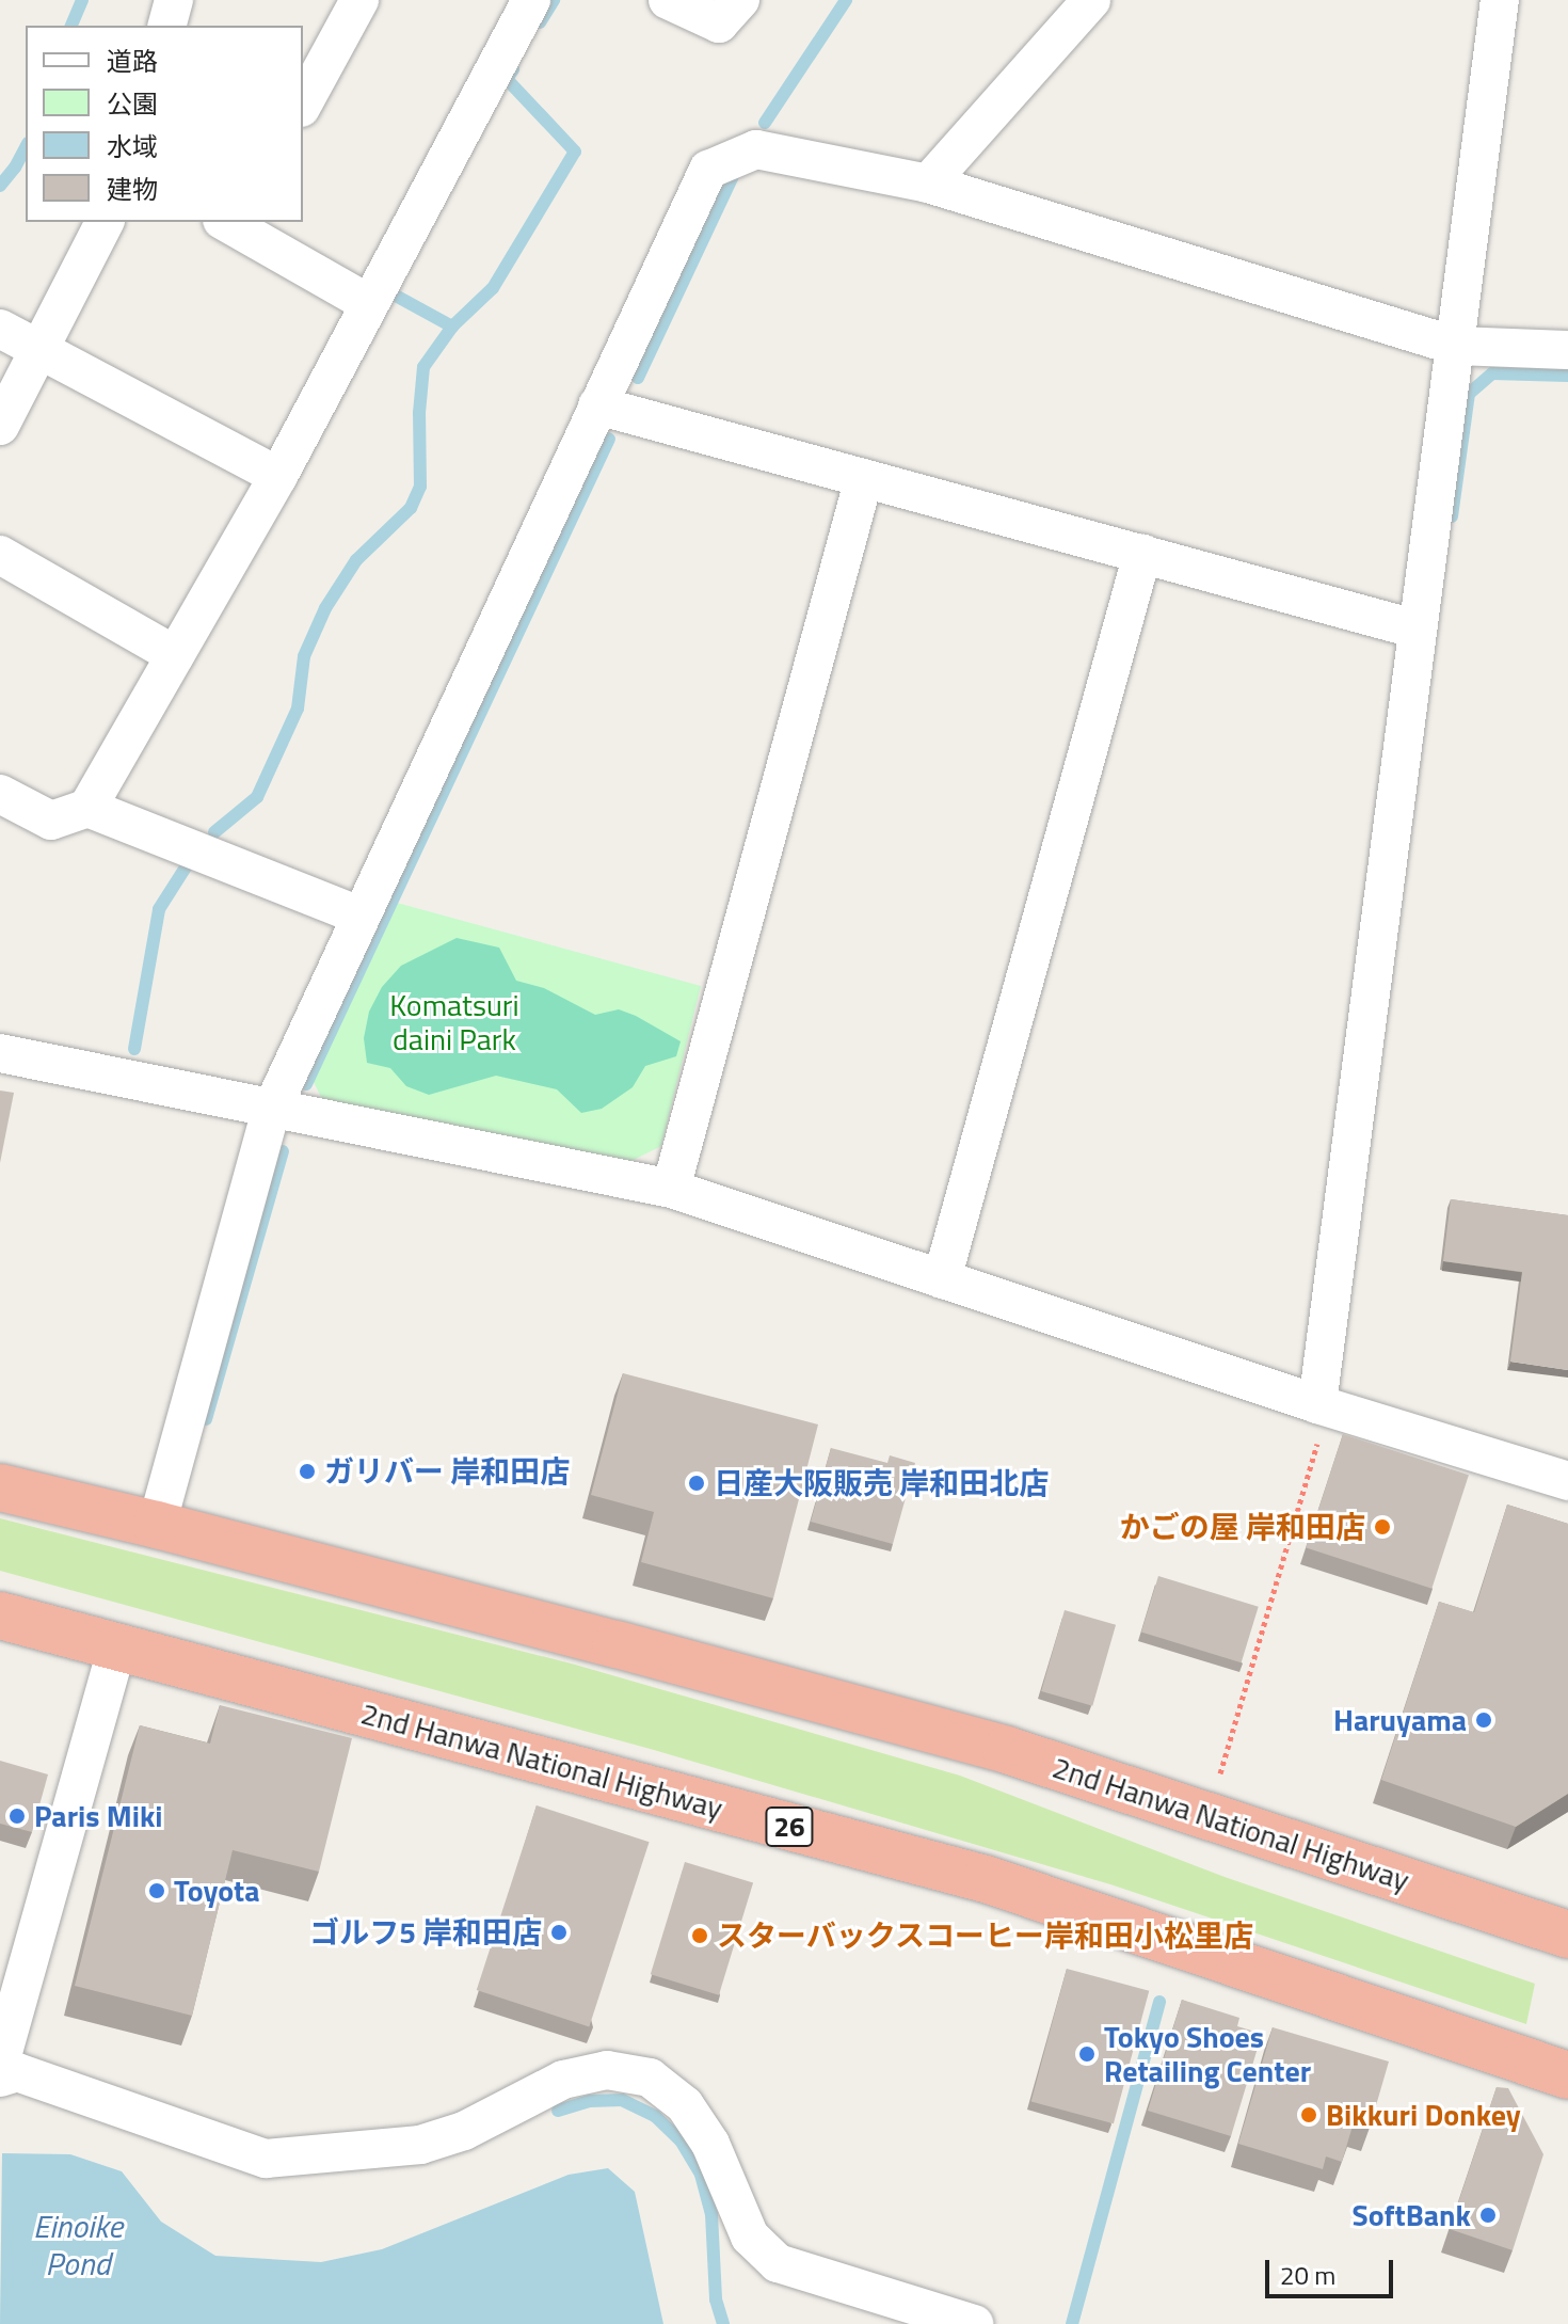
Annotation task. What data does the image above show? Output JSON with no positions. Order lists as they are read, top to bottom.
{
  "streets": {
    "highway": ["2nd Hanwa National Highway", "26"]
  },
  "water": ["Einoike Pond"],
  "parks": ["Komatsuri daini Park"],
  "places": [
    "ガリバー 岸和田店",
    "日産大阪販売 岸和田北店",
    "かごの屋 岸和田店",
    "Haruyama",
    "Paris Miki",
    "Toyota",
    "ゴルフ5 岸和田店",
    "スターバックスコーヒー岸和田小松里店",
    "Tokyo Shoes Retailing Center",
    "Bikkuri Donkey",
    "SoftBank"
  ],
  "legend": [
    "道路",
    "公園",
    "水域",
    "建物"
  ],
  "scale_bar": "20 m"
}
